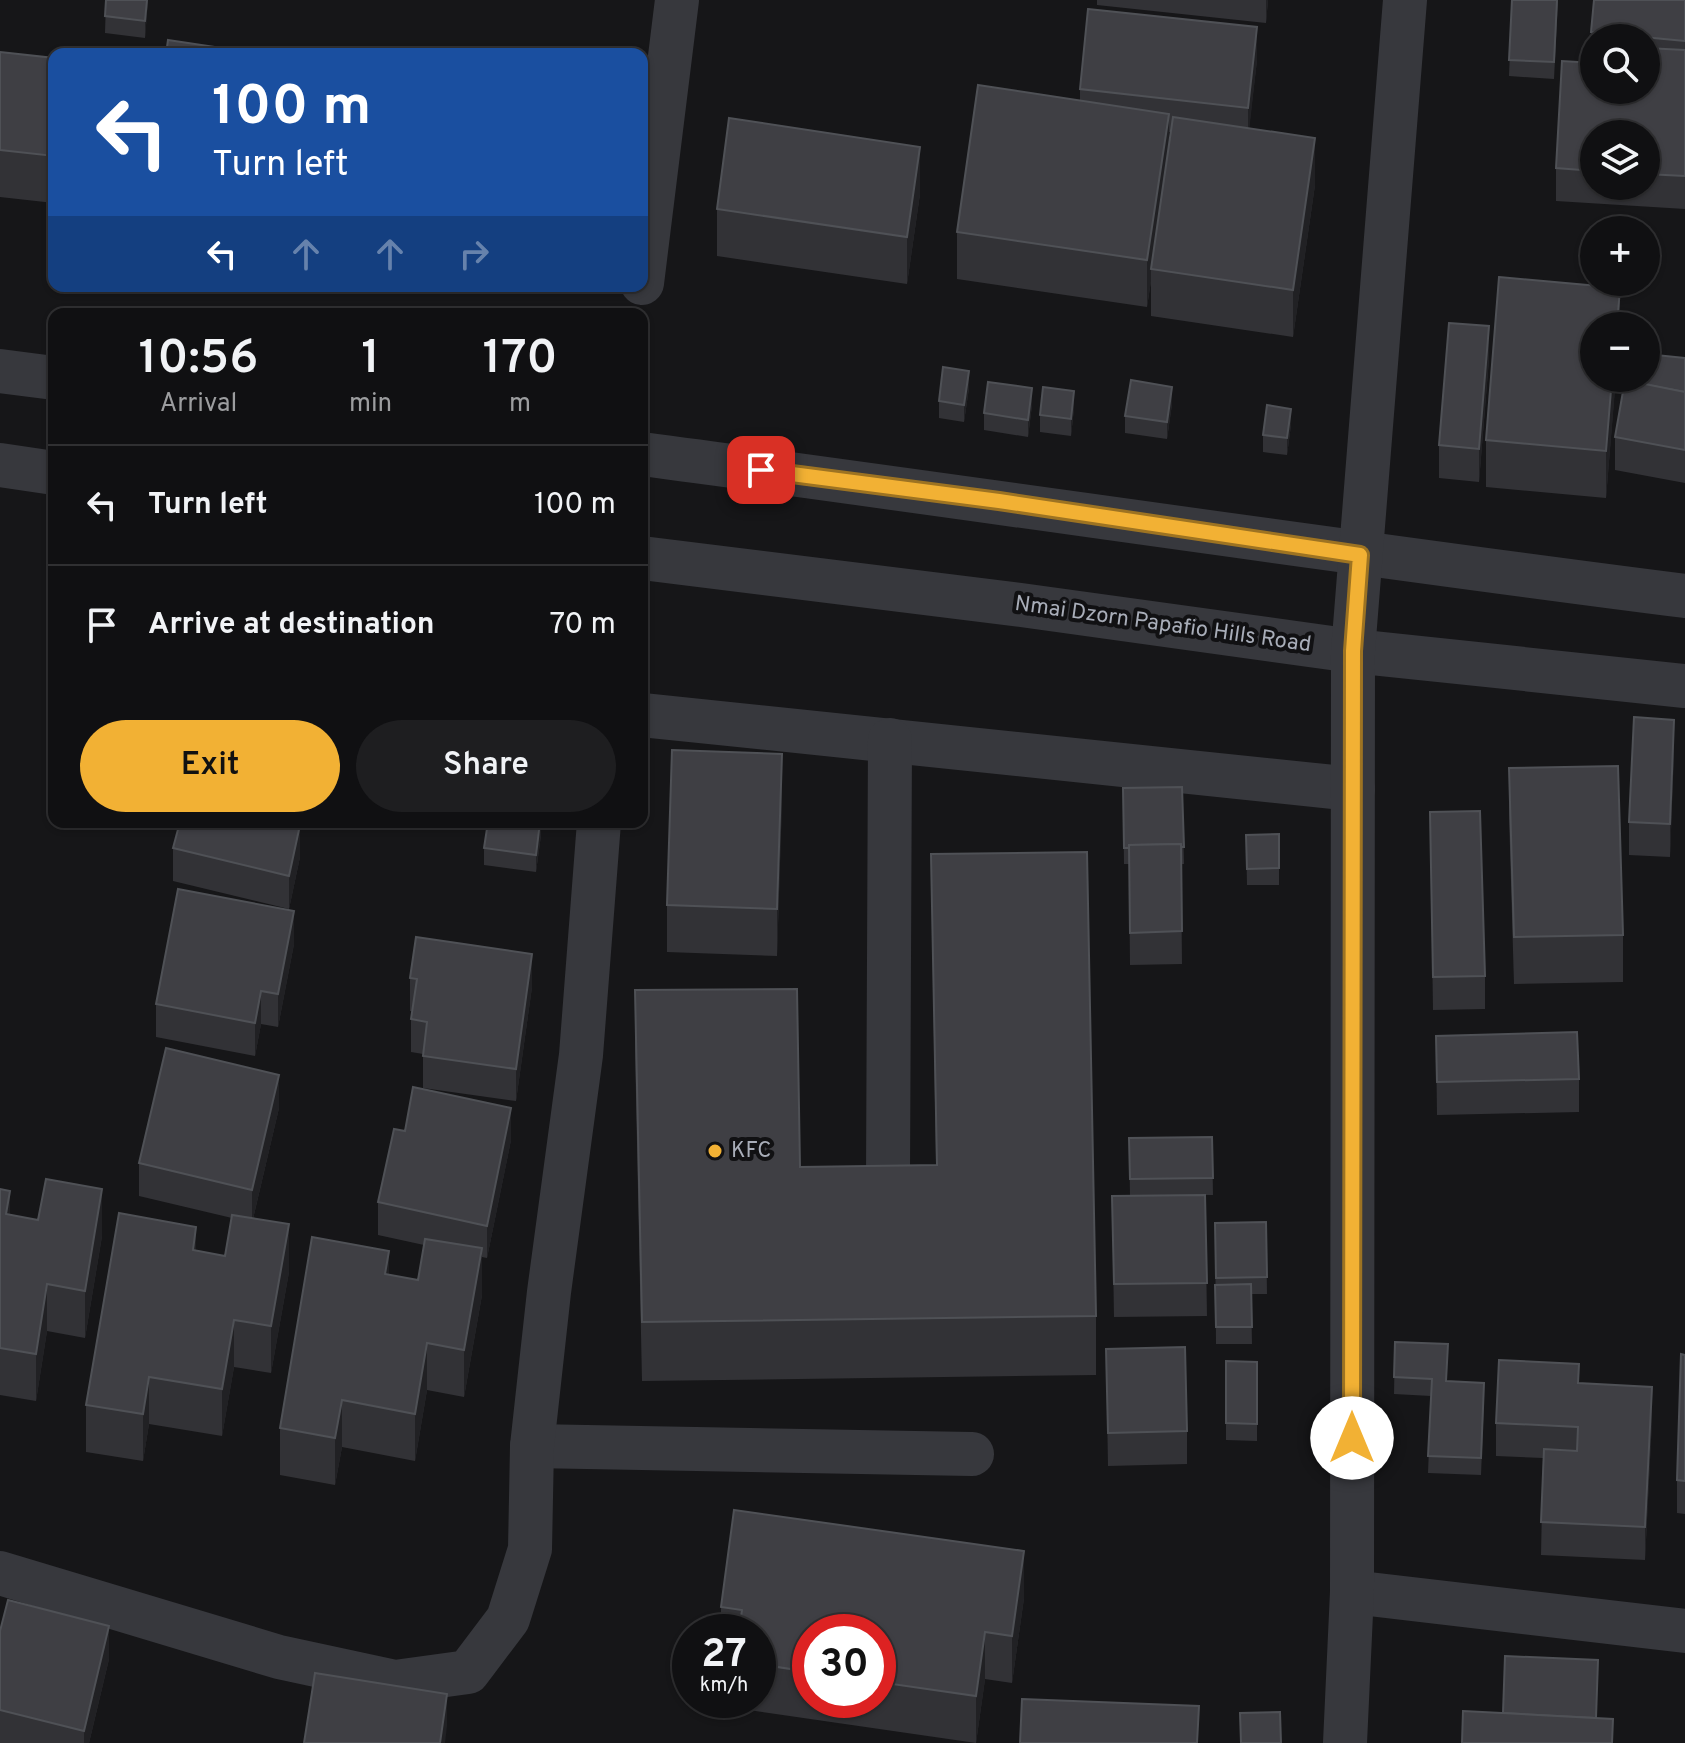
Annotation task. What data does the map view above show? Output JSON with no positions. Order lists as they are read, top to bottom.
{
  "streets": {
    "street": ["Nmai Dzorn Papafio Hills Road"]
  },
  "places": ["KFC"],
  "page": {
    "map_buttons": ["+", "−"],
    "turn": ["100 m", "Turn left"],
    "eta": [
      "10:56",
      "Arrival",
      "1",
      "min",
      "170",
      "m"
    ],
    "list": [
      {
        "name": "Turn left",
        "value": "100 m"
      },
      {
        "name": "Arrive at destination",
        "value": "70 m"
      }
    ],
    "buttons": ["Exit", "Share"],
    "speed": "27 km/h",
    "limit": "30"
  }
}
